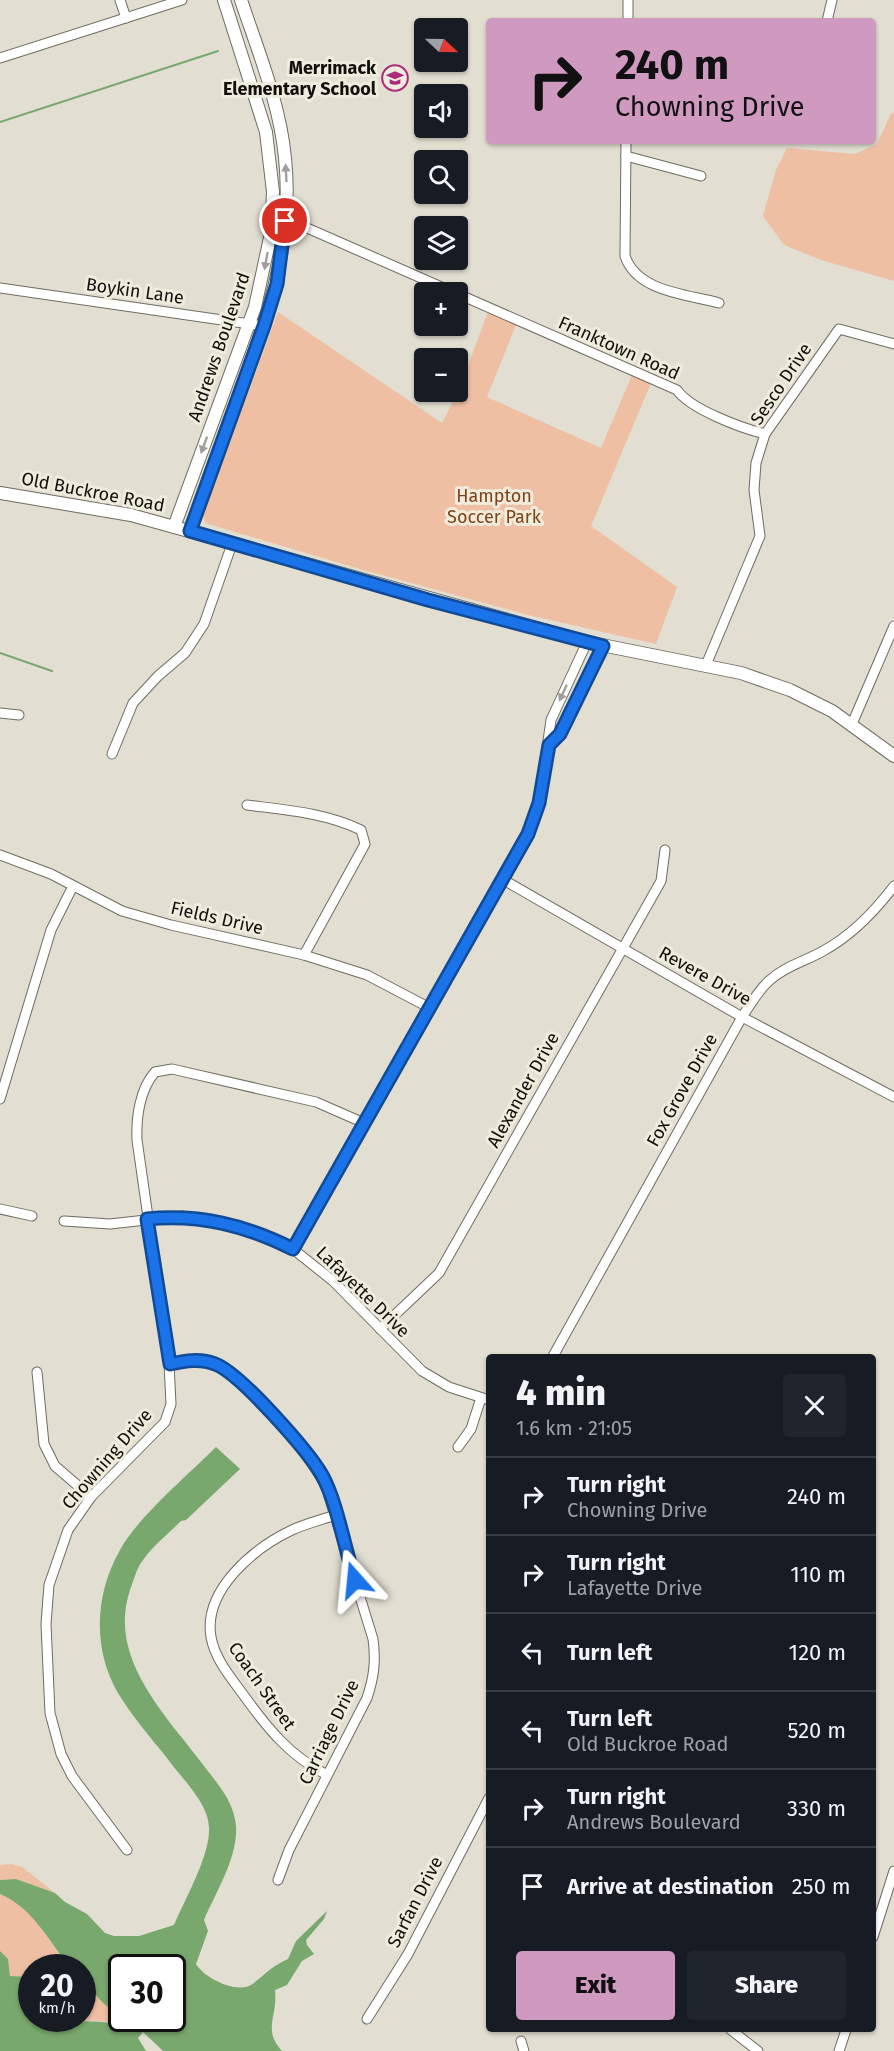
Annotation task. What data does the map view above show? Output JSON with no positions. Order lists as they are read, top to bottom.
{
  "streets": {
    "street": [
      "Boykin Lane",
      "Andrews Boulevard",
      "Franktown Road",
      "Sesco Drive",
      "Old Buckroe Road",
      "Fields Drive",
      "Revere Drive",
      "Alexander Drive",
      "Fox Grove Drive",
      "Lafayette Drive",
      "Chowning Drive",
      "Coach Street",
      "Carriage Drive",
      "Sarfan Drive"
    ]
  },
  "crossings": [
    ["Boykin Lane", "Andrews Boulevard"],
    ["Andrews Boulevard", "Old Buckroe Road"],
    ["Franktown Road", "Sesco Drive"],
    ["Sesco Drive", "Old Buckroe Road"],
    ["Revere Drive", "Alexander Drive"],
    ["Revere Drive", "Fox Grove Drive"],
    ["Alexander Drive", "Lafayette Drive"],
    ["Lafayette Drive", "Chowning Drive"],
    ["Chowning Drive", "Carriage Drive"],
    ["Coach Street", "Carriage Drive"]
  ],
  "parks": ["Hampton Soccer Park"],
  "places": {
    "school or university": ["Merrimack Elementary School"]
  },
  "north": "right",
  "page": {
    "map_buttons": ["+", "−"],
    "turn": ["240 m", "Chowning Drive"],
    "heading": ["4 min", "1.6 km · 21:05"],
    "list": [
      {
        "name": "Turn right",
        "note": "Chowning Drive",
        "value": "240 m"
      },
      {
        "name": "Turn right",
        "note": "Lafayette Drive",
        "value": "110 m"
      },
      {
        "name": "Turn left",
        "value": "120 m"
      },
      {
        "name": "Turn left",
        "note": "Old Buckroe Road",
        "value": "520 m"
      },
      {
        "name": "Turn right",
        "note": "Andrews Boulevard",
        "value": "330 m"
      },
      {
        "name": "Arrive at destination",
        "value": "250 m"
      }
    ],
    "buttons": ["Exit", "Share"],
    "speed": "20 km/h",
    "limit": "30"
  }
}
